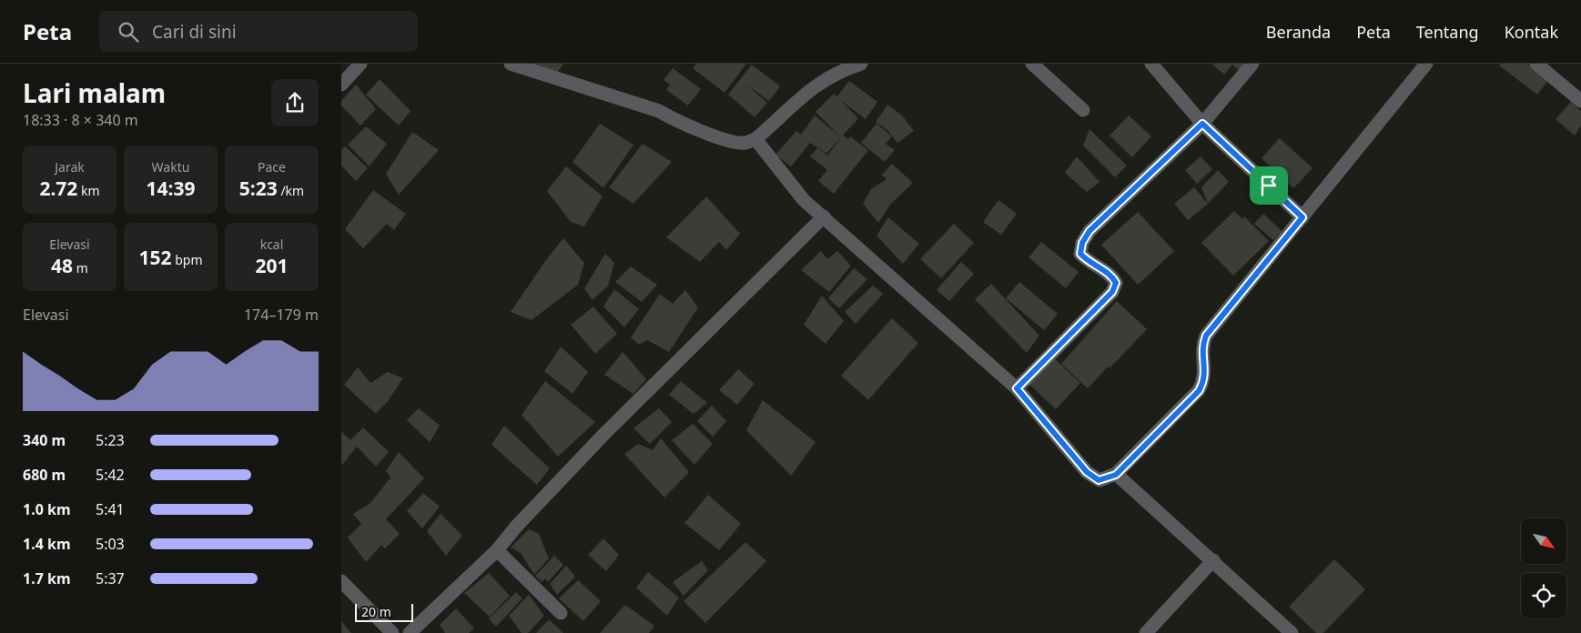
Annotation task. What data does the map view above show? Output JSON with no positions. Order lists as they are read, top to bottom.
{
  "scale_bar": "20 m",
  "north": "bottom right",
  "page": {
    "header": "Peta",
    "search": "Cari di sini",
    "nav": [
      "Beranda",
      "Peta",
      "Tentang",
      "Kontak"
    ],
    "heading": ["Lari malam", "18:33 · 8 × 340 m"],
    "stats": [
      ["Jarak", "2.72 km"],
      ["Waktu", "14:39"],
      ["Pace", "5:23 /km"],
      ["Elevasi", "48 m"],
      ["152 bpm"],
      ["kcal", "201"]
    ],
    "chart": ["Elevasi", "174–179 m"],
    "list": [
      {
        "name": "340 m",
        "note": "5:23"
      },
      {
        "name": "680 m",
        "note": "5:42"
      },
      {
        "name": "1.0 km",
        "note": "5:41"
      },
      {
        "name": "1.4 km",
        "note": "5:03"
      },
      {
        "name": "1.7 km",
        "note": "5:37"
      }
    ],
    "scale": "20 m"
  }
}
